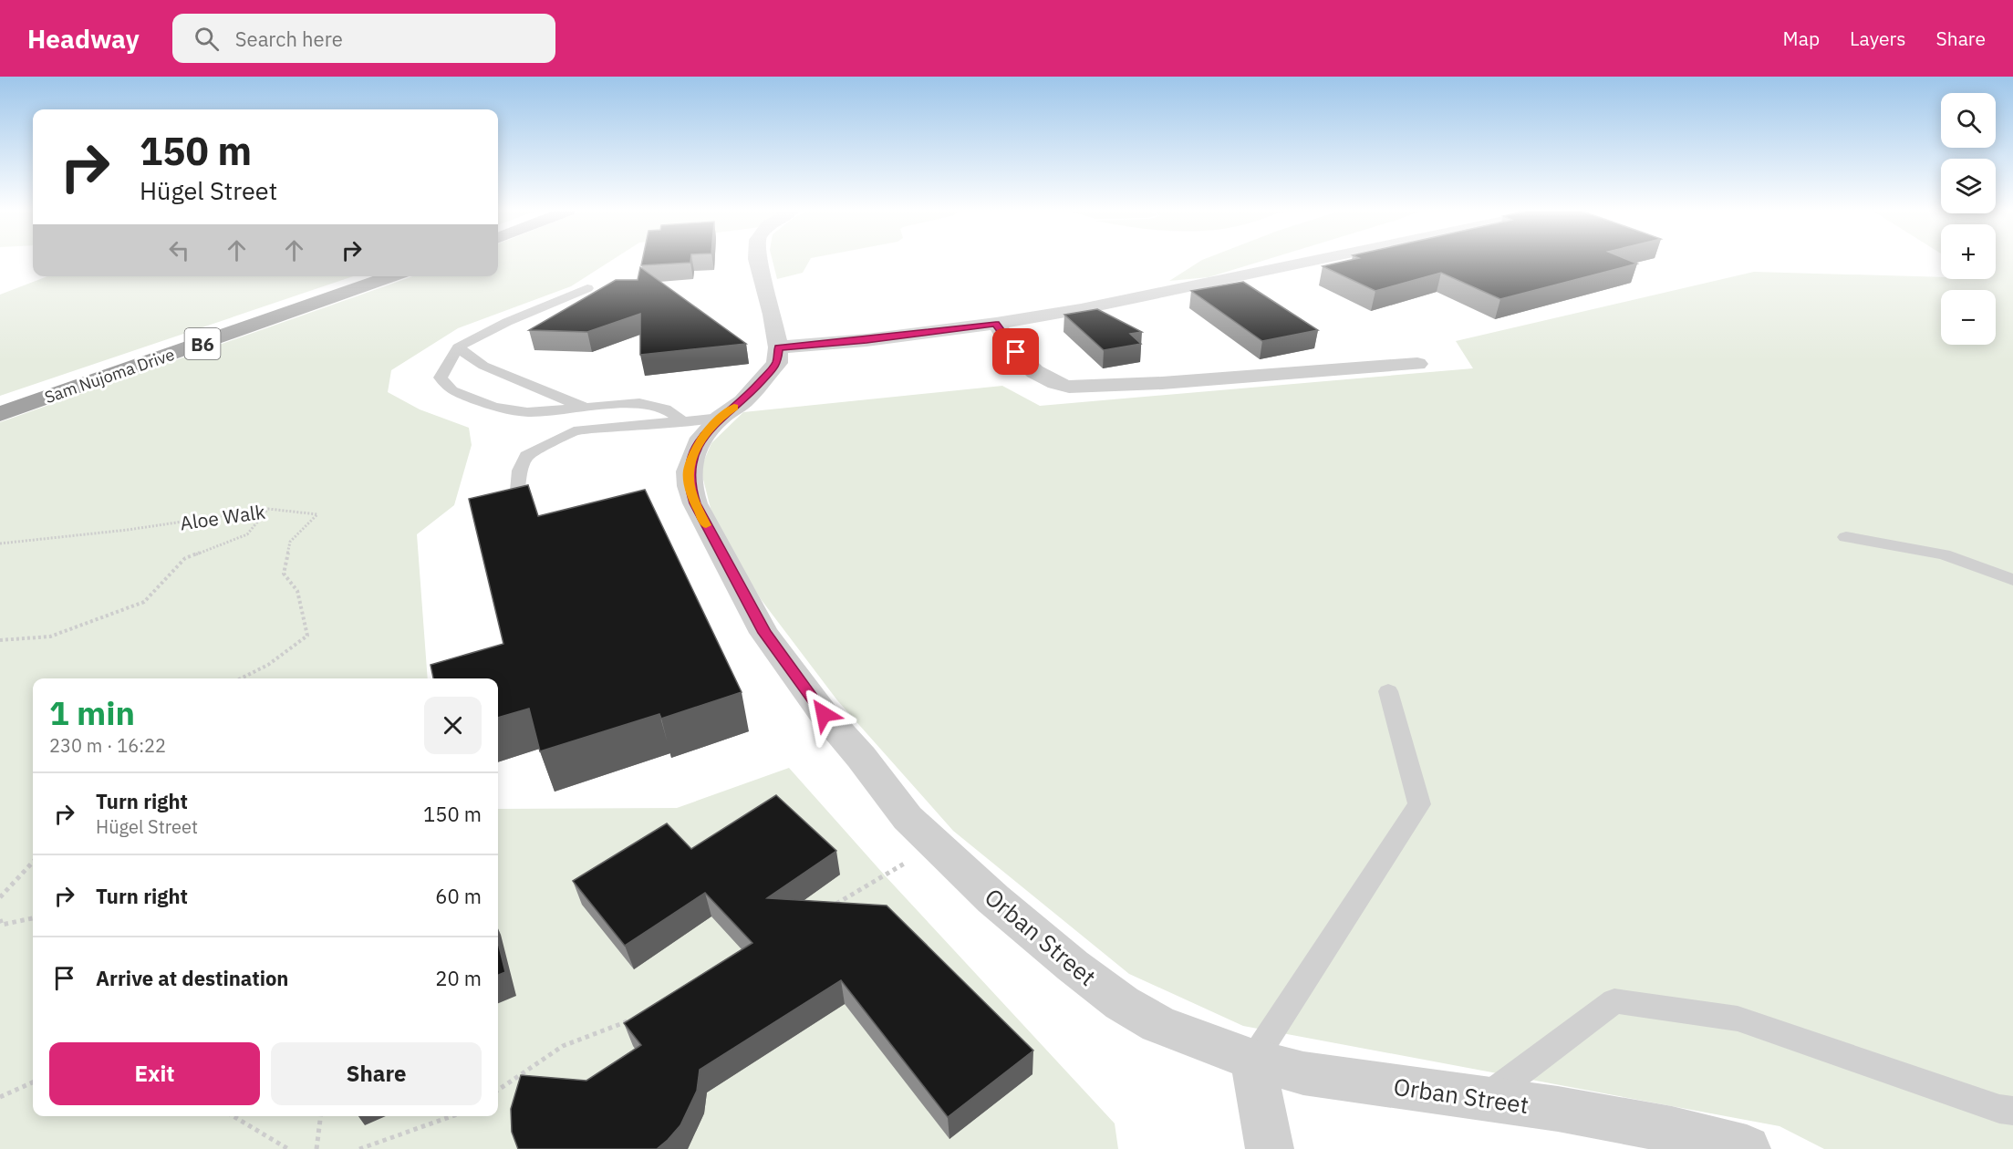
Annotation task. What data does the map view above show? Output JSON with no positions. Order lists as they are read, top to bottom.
{
  "streets": {
    "highway": ["B6", "Sam Nujoma Drive"],
    "street": ["Orban Street"],
    "path": ["Aloe Walk"]
  },
  "page": {
    "header": "Headway",
    "search": "Search here",
    "nav": ["Map", "Layers", "Share"],
    "map_buttons": ["+", "−"],
    "turn": ["150 m", "Hügel Street"],
    "heading": ["1 min", "230 m · 16:22"],
    "list": [
      {
        "name": "Turn right",
        "note": "Hügel Street",
        "value": "150 m"
      },
      {
        "name": "Turn right",
        "value": "60 m"
      },
      {
        "name": "Arrive at destination",
        "value": "20 m"
      }
    ],
    "buttons": ["Exit", "Share"]
  }
}
